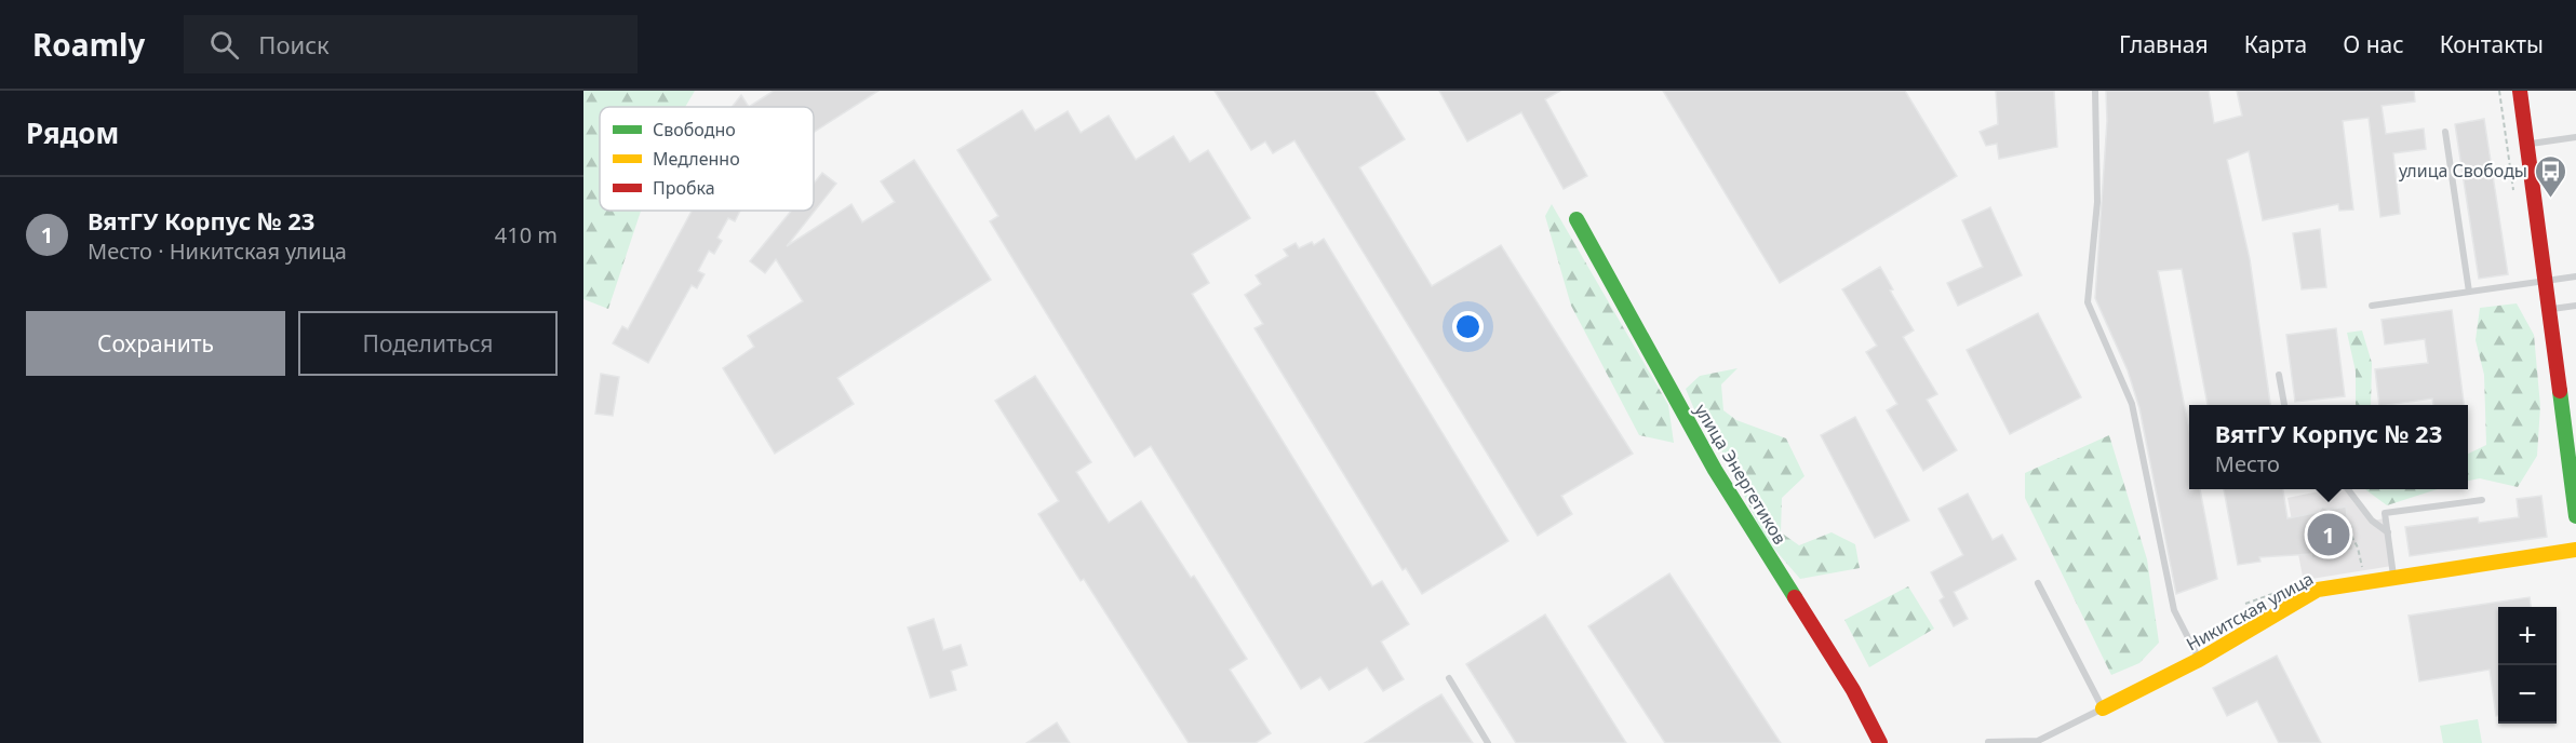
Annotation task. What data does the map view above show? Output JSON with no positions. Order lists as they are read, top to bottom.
{
  "streets": {
    "street": ["улица Энергетиков", "Никитская улица"]
  },
  "places": {
    "bus stop": ["улица Свободы"]
  },
  "legend": ["Свободно", "Медленно", "Пробка"],
  "page": {
    "header": "Roamly",
    "search": "Поиск",
    "nav": [
      "Главная",
      "Карта",
      "О нас",
      "Контакты"
    ],
    "heading": "Рядом",
    "list": [
      {
        "mark": "1",
        "name": "ВятГУ Корпус № 23",
        "note": "Место · Никитская улица",
        "value": "410 m"
      }
    ],
    "buttons": ["Сохранить", "Поделиться"],
    "popup": ["ВятГУ Корпус № 23", "Место"],
    "pins": "1",
    "map_buttons": ["+", "−"]
  }
}
